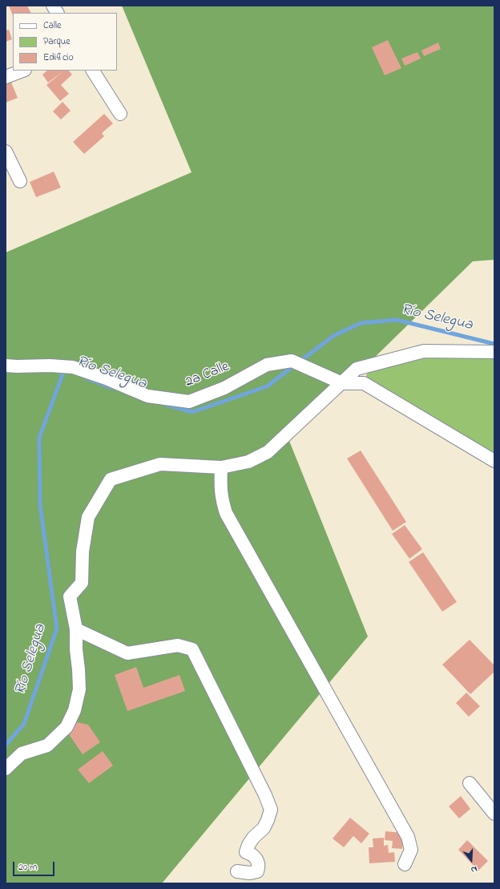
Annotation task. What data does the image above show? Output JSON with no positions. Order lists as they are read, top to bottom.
{
  "streets": {
    "street": ["2a Calle"]
  },
  "water": ["Río Selegua"],
  "legend": ["Calle", "Parque", "Edificio"],
  "scale_bar": "20 m",
  "north": "bottom"
}
